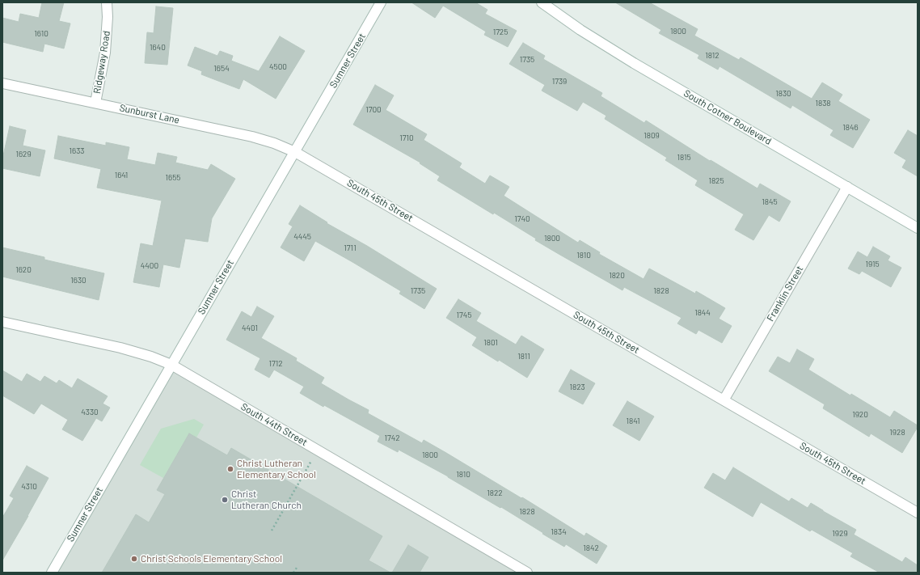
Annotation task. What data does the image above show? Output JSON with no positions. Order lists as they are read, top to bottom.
{
  "streets": {
    "street": [
      "Sumner Street",
      "Ridgeway Road",
      "Sunburst Lane",
      "South Cotner Boulevard",
      "South 45th Street",
      "Franklin Street",
      "South 44th Street"
    ]
  },
  "crossings": [
    ["Sumner Street", "Sunburst Lane"],
    ["Sumner Street", "South 45th Street"],
    ["Sumner Street", "South 44th Street"],
    ["Ridgeway Road", "Sunburst Lane"],
    ["Sunburst Lane", "South 45th Street"],
    ["South Cotner Boulevard", "Franklin Street"],
    ["South 45th Street", "Franklin Street"]
  ],
  "places": ["Christ Lutheran Elementary School", "Christ Lutheran Church", "Christ Schools Elementary School"],
  "house_numbers": [
    "1800",
    "1725",
    "1610",
    "1640",
    "1812",
    "1735",
    "4500",
    "1654",
    "1739",
    "1830",
    "1838",
    "1700",
    "1846",
    "1809",
    "1710",
    "1633",
    "1629",
    "1815",
    "1641",
    "1655",
    "1825",
    "1845",
    "1740",
    "4445",
    "1800",
    "1711",
    "1810",
    "1915",
    "4400",
    "1620",
    "1820",
    "1630",
    "1735",
    "1828",
    "1844",
    "1745",
    "4401",
    "1801",
    "1811",
    "1712",
    "1823",
    "4330",
    "1920",
    "1841",
    "1928",
    "1742",
    "1800",
    "1810",
    "4310",
    "1822",
    "1828",
    "1834",
    "1929",
    "1842"
  ]
}
